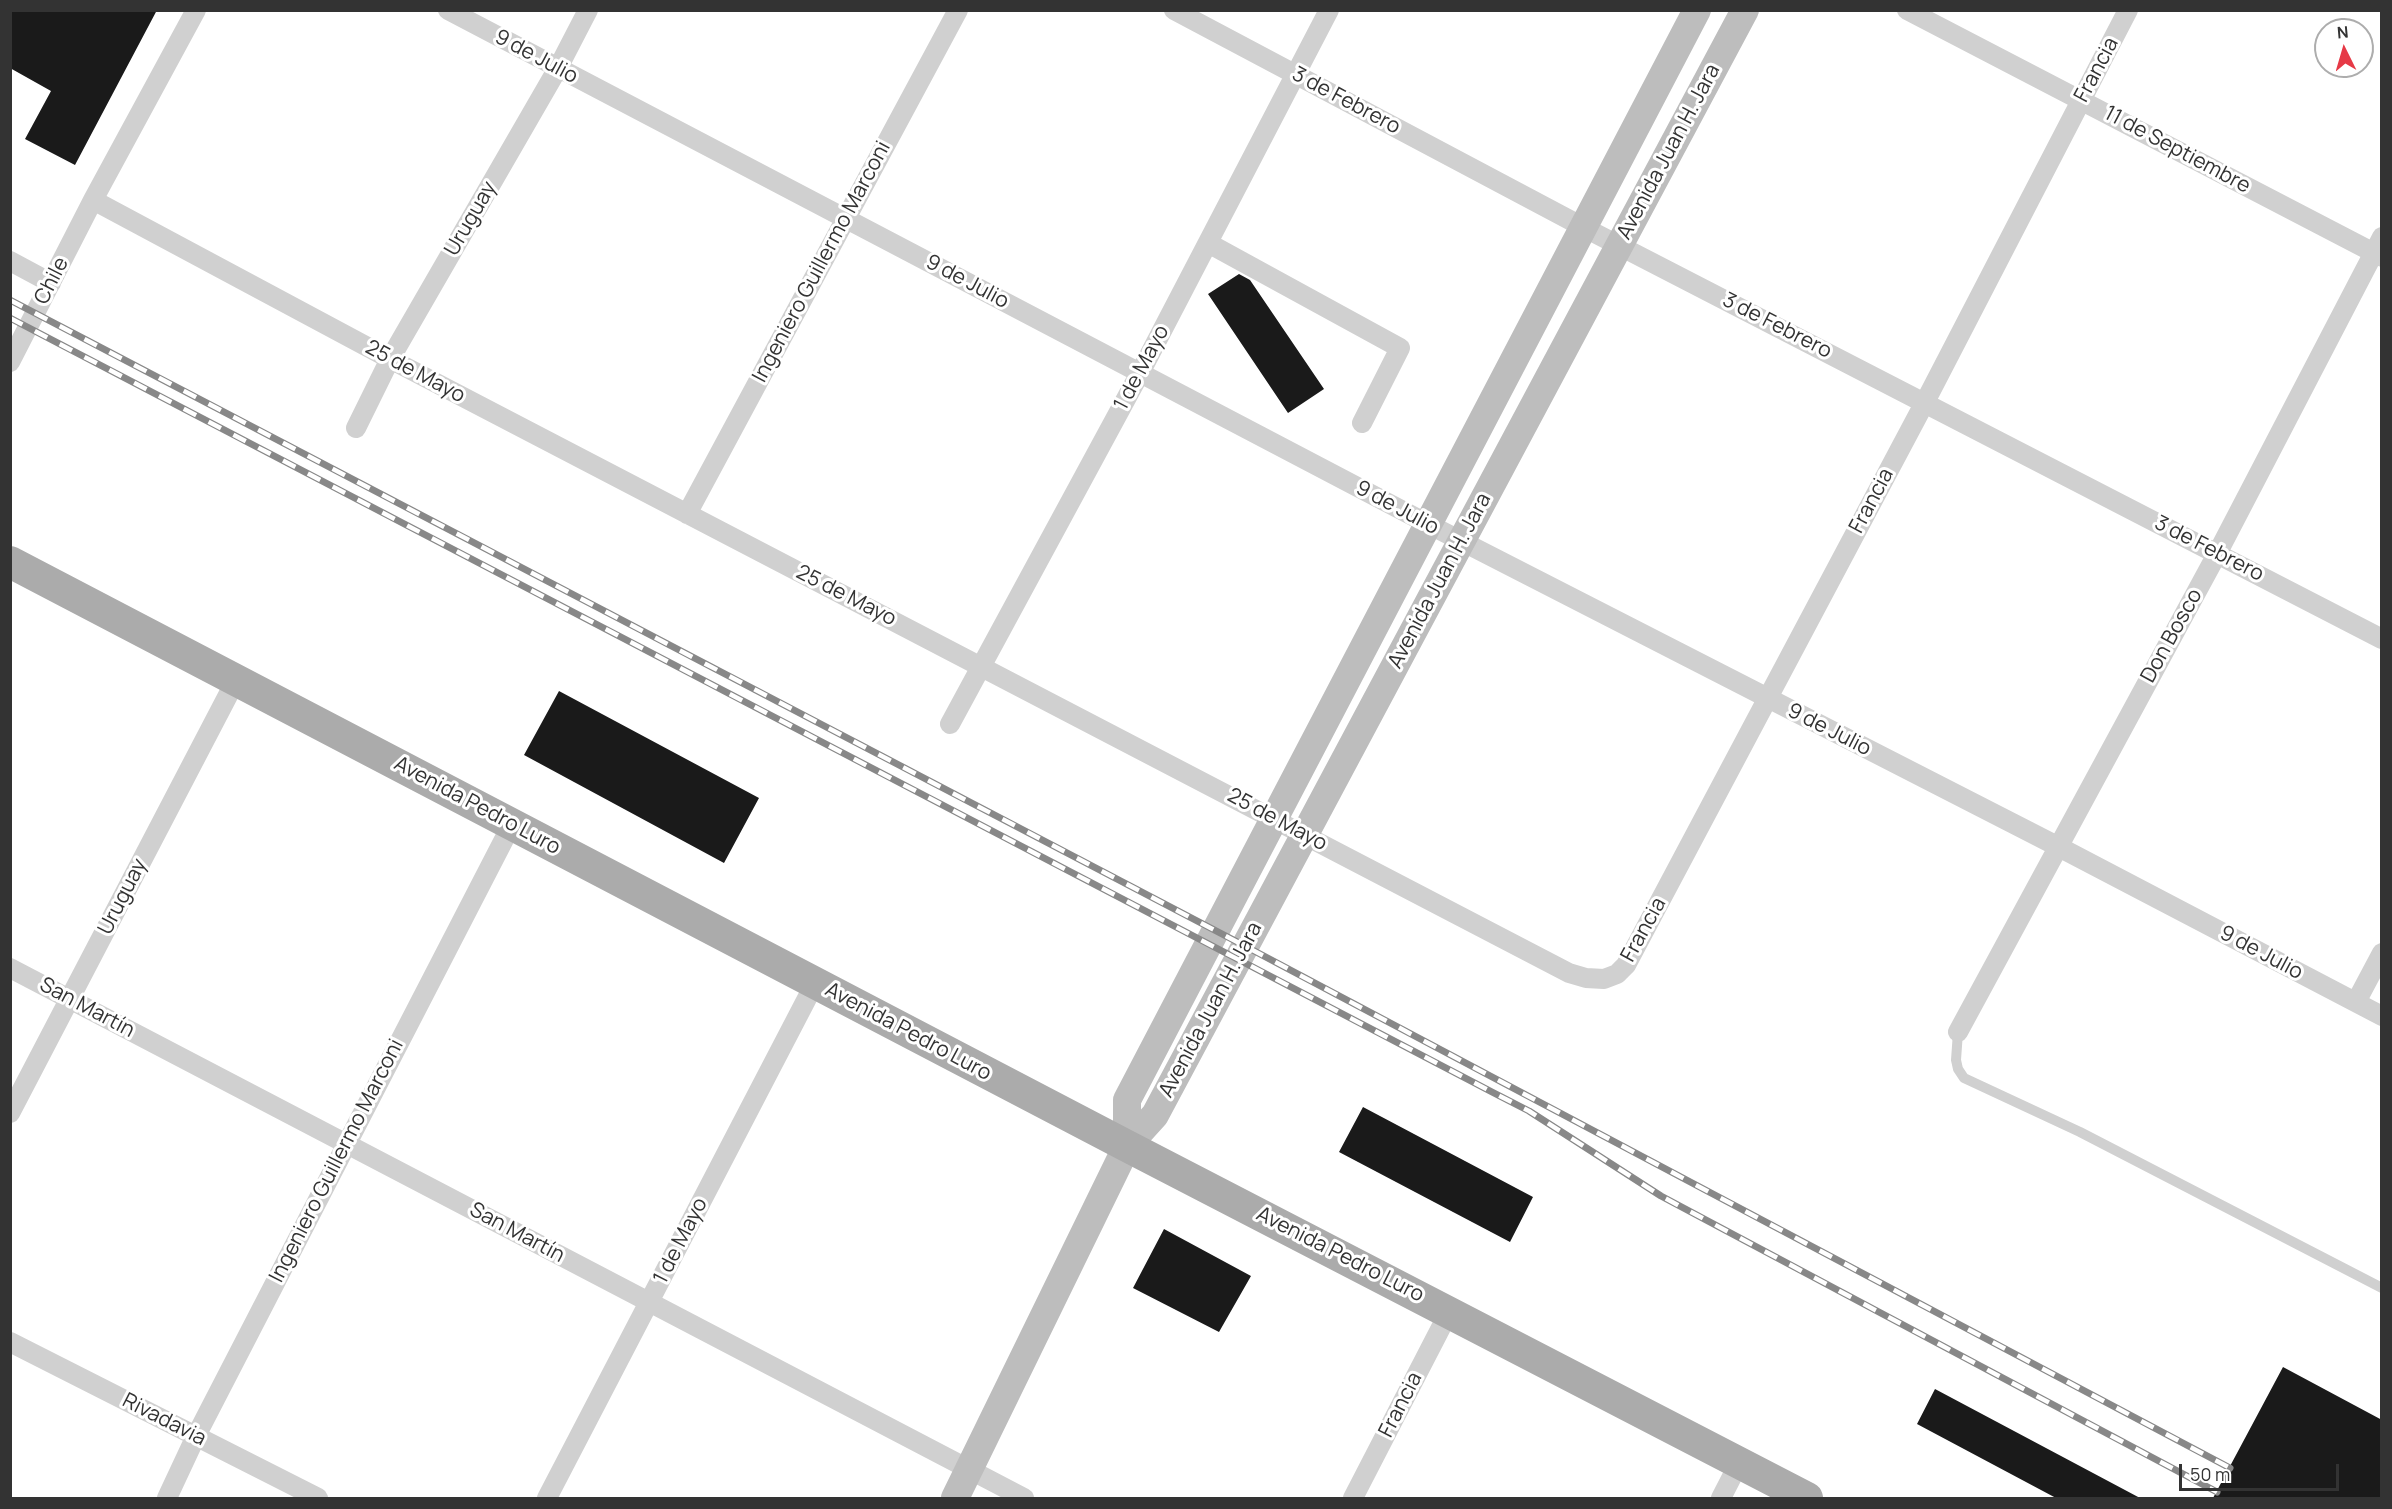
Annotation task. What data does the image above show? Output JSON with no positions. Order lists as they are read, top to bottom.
{
  "streets": {
    "main road": ["Avenida Juan H. Jara", "Avenida Pedro Luro"],
    "street": [
      "9 de Julio",
      "Francia",
      "3 de Febrero",
      "11 de Septiembre",
      "Uruguay",
      "Ingeniero Guillermo Marconi",
      "Chile",
      "1 de Mayo",
      "25 de Mayo",
      "Don Bosco",
      "San Martín",
      "Rivadavia"
    ]
  },
  "crossings": [
    ["9 de Julio", "Francia"],
    ["9 de Julio", "Avenida Juan H. Jara"],
    ["9 de Julio", "Uruguay"],
    ["9 de Julio", "Ingeniero Guillermo Marconi"],
    ["9 de Julio", "1 de Mayo"],
    ["9 de Julio", "Don Bosco"],
    ["Francia", "3 de Febrero"],
    ["Francia", "11 de Septiembre"],
    ["Francia", "25 de Mayo"],
    ["Francia", "Avenida Pedro Luro"],
    ["3 de Febrero", "Avenida Juan H. Jara"],
    ["3 de Febrero", "1 de Mayo"],
    ["3 de Febrero", "Don Bosco"],
    ["11 de Septiembre", "Don Bosco"],
    ["Avenida Juan H. Jara", "25 de Mayo"],
    ["Avenida Juan H. Jara", "Avenida Pedro Luro"],
    ["Avenida Juan H. Jara", "San Martín"],
    ["Uruguay", "25 de Mayo"],
    ["Uruguay", "Avenida Pedro Luro"],
    ["Uruguay", "San Martín"],
    ["Ingeniero Guillermo Marconi", "25 de Mayo"],
    ["Ingeniero Guillermo Marconi", "Avenida Pedro Luro"],
    ["Ingeniero Guillermo Marconi", "San Martín"],
    ["Ingeniero Guillermo Marconi", "Rivadavia"],
    ["Chile", "25 de Mayo"],
    ["1 de Mayo", "25 de Mayo"],
    ["1 de Mayo", "Avenida Pedro Luro"],
    ["1 de Mayo", "San Martín"]
  ],
  "scale_bar": "50 m",
  "north": "top"
}
